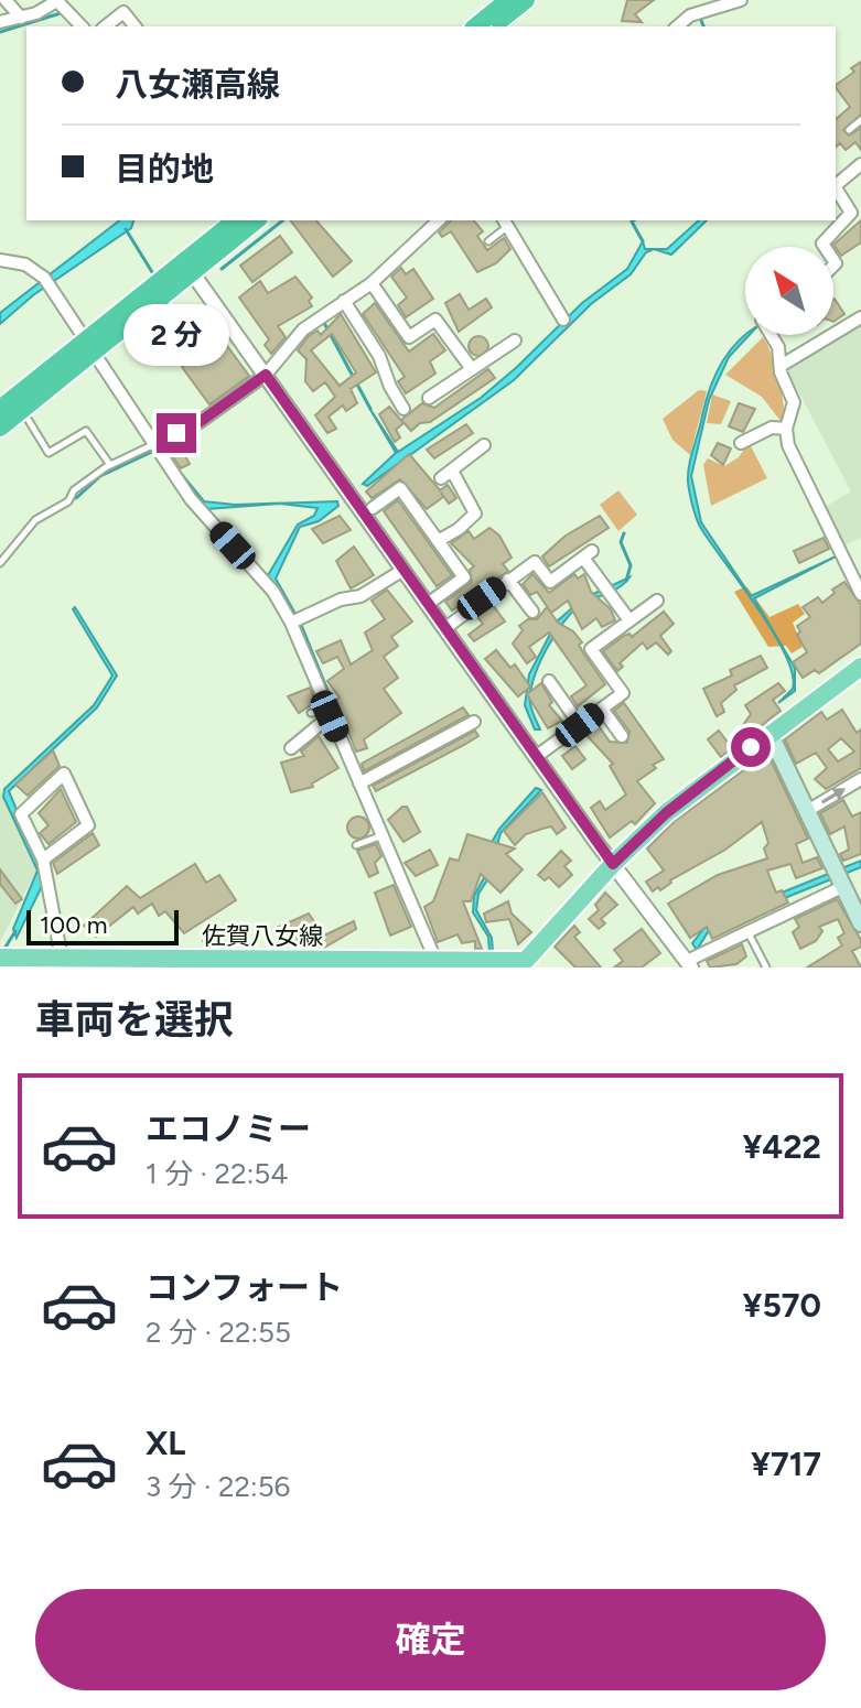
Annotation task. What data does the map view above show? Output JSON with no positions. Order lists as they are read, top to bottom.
{
  "streets": {
    "main road": ["佐賀八女線"]
  },
  "scale_bar": "100 m",
  "north": "top left",
  "page": {
    "banner": ["八女瀬高線", "目的地"],
    "bubble": "2 分",
    "scale": "100 m",
    "heading": "車両を選択",
    "list": [
      {
        "name": "エコノミー",
        "note": "1 分 · 22:54",
        "value": "¥422"
      },
      {
        "name": "コンフォート",
        "note": "2 分 · 22:55",
        "value": "¥570"
      },
      {
        "name": "XL",
        "note": "3 分 · 22:56",
        "value": "¥717"
      }
    ],
    "buttons": "確定"
  }
}
